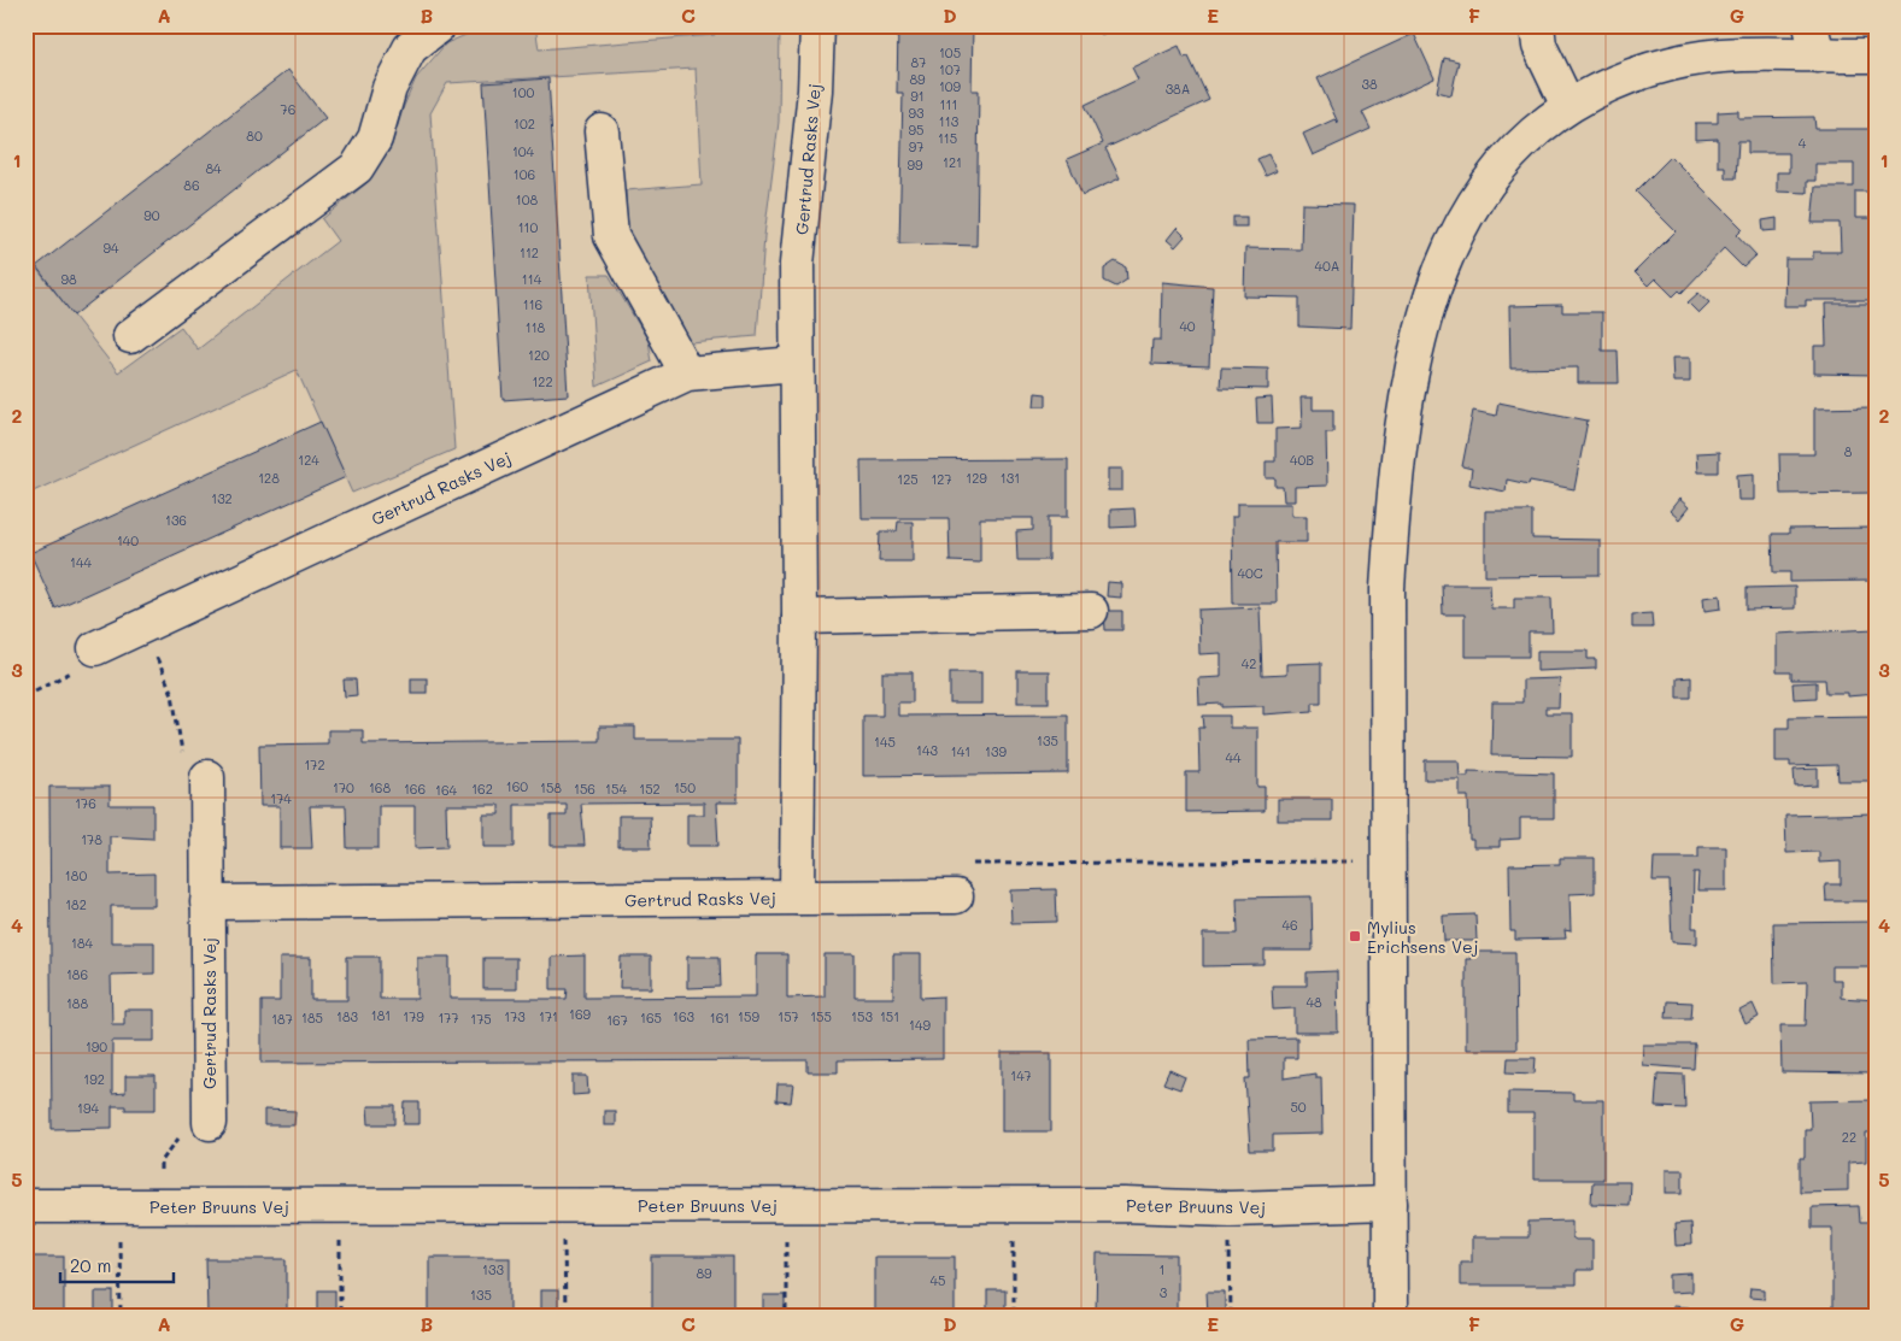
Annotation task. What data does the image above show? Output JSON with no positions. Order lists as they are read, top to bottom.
{
  "streets": {
    "street": ["Gertrud Rasks Vej", "Peter Bruuns Vej"]
  },
  "places": {
    "transit": ["Mylius Erichsens Vej"]
  },
  "house_numbers": [
    "105",
    "87",
    "107",
    "89",
    "38",
    "109",
    "38A",
    "100",
    "91",
    "111",
    "76",
    "93",
    "113",
    "102",
    "95",
    "80",
    "115",
    "4",
    "97",
    "104",
    "121",
    "99",
    "84",
    "106",
    "86",
    "108",
    "90",
    "110",
    "94",
    "112",
    "40A",
    "98",
    "114",
    "116",
    "40",
    "118",
    "120",
    "122",
    "8",
    "124",
    "40B",
    "128",
    "129",
    "131",
    "125",
    "127",
    "132",
    "136",
    "140",
    "144",
    "40C",
    "42",
    "135",
    "145",
    "143",
    "141",
    "139",
    "44",
    "172",
    "160",
    "170",
    "168",
    "158",
    "150",
    "166",
    "162",
    "156",
    "154",
    "152",
    "164",
    "174",
    "176",
    "178",
    "180",
    "182",
    "46",
    "184",
    "186",
    "48",
    "188",
    "169",
    "181",
    "183",
    "179",
    "173",
    "171",
    "163",
    "159",
    "157",
    "155",
    "153",
    "151",
    "185",
    "177",
    "165",
    "161",
    "187",
    "175",
    "167",
    "149",
    "190",
    "147",
    "192",
    "50",
    "194",
    "22",
    "133",
    "1",
    "89",
    "45",
    "3",
    "135"
  ],
  "scale_bar": "20 m",
  "grid": {
    "columns": [
      "A",
      "B",
      "C",
      "D",
      "E",
      "F",
      "G"
    ],
    "rows": [
      "1",
      "2",
      "3",
      "4",
      "5"
    ]
  }
}
